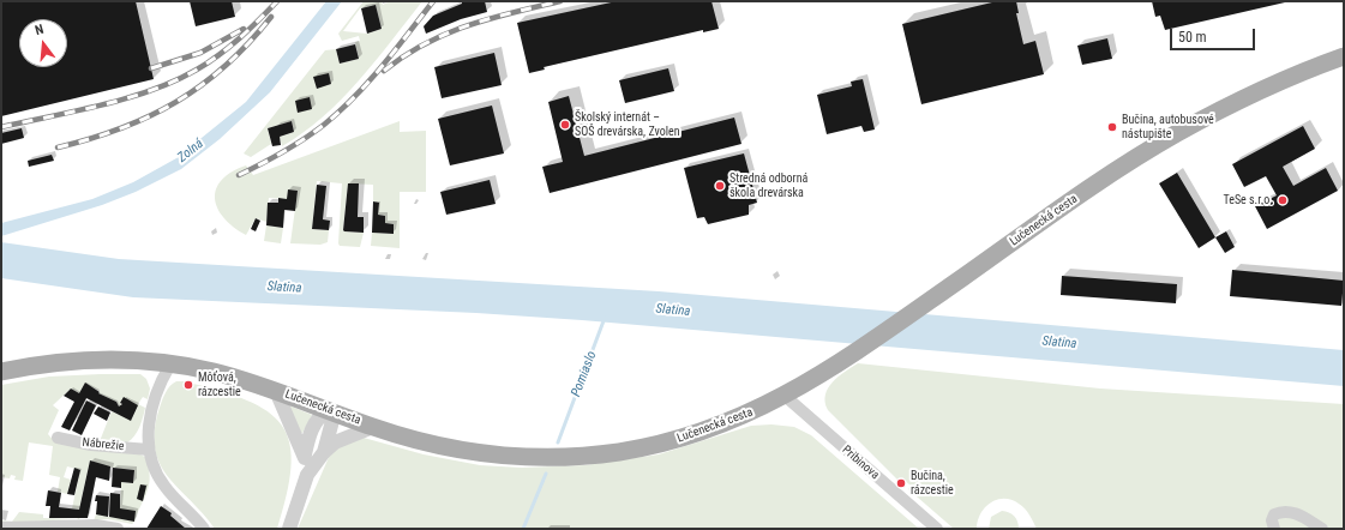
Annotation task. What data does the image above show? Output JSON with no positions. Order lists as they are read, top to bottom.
{
  "streets": {
    "main road": ["Lučenecká cesta"],
    "street": ["Nábrežie", "Pribinova"]
  },
  "crossings": [
    ["Lučenecká cesta", "Pribinova"]
  ],
  "water": ["Zolná", "Slatina", "Pomiaslo"],
  "places": [
    "Školský internát – SOŠ drevárska, Zvolen",
    "Bučina, autobusové nástupište",
    "Stredná odborná škola drevárska",
    "TeSe s.r.o.",
    "Môťová, rázcestie",
    "Bučina, rázcestie"
  ],
  "scale_bar": "50 m",
  "north": "top"
}
